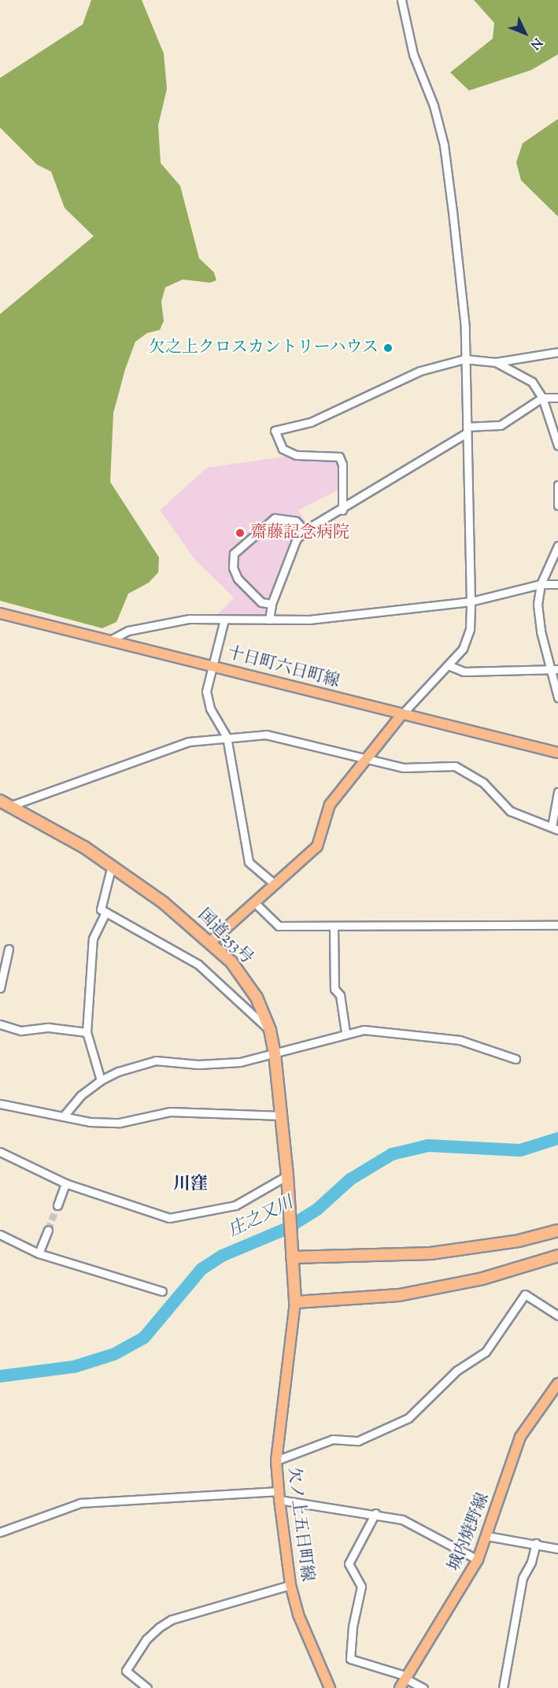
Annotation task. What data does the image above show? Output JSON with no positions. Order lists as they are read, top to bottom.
{
  "streets": {
    "highway": ["国道253号"],
    "main road": ["十日町六日町線", "欠ノ上五日町線", "城内焼野線"]
  },
  "crossings": [
    ["国道253号", "欠ノ上五日町線"]
  ],
  "districts": ["川窪"],
  "water": ["庄之又川"],
  "places": ["欠之上クロスカントリーハウス", "齋藤記念病院"],
  "north": "bottom right"
}
